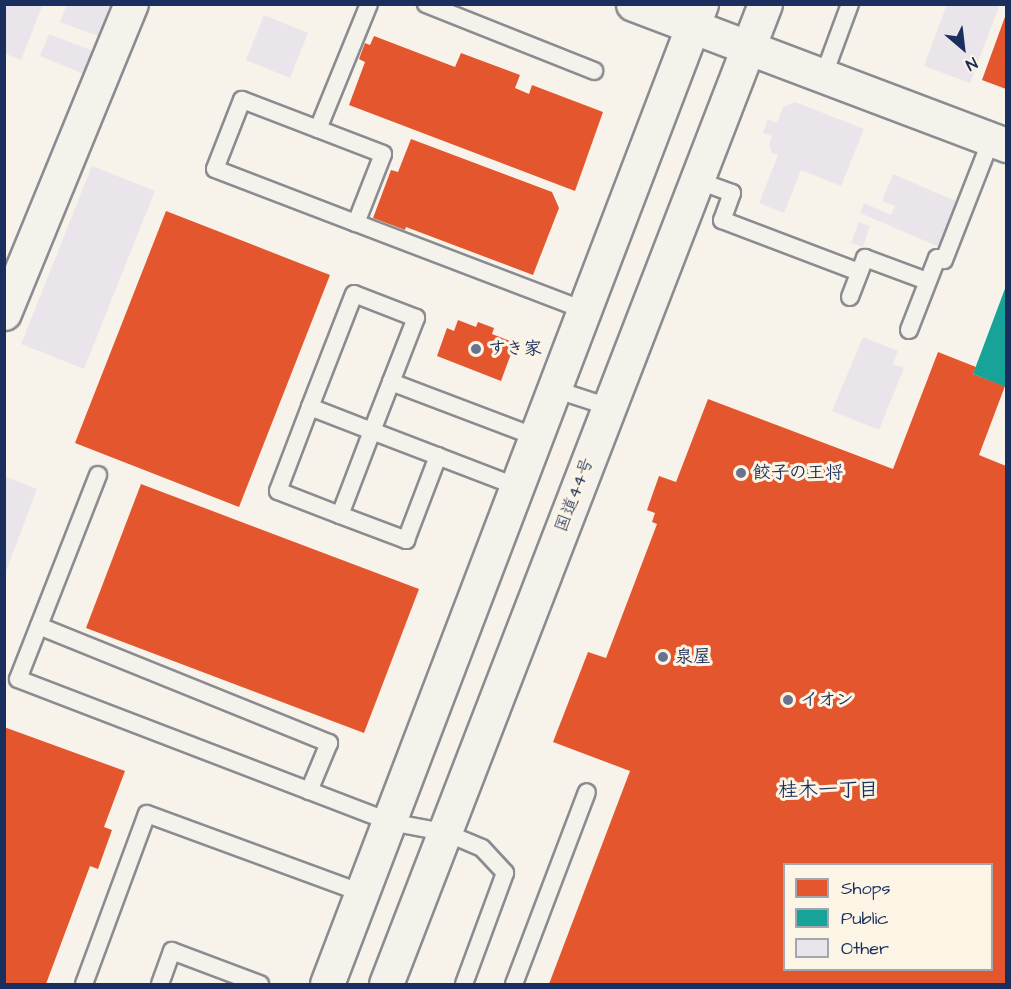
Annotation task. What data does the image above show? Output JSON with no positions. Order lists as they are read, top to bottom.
{
  "streets": {
    "main road": ["国道44号"]
  },
  "districts": ["桂木一丁目"],
  "places": [
    "すき家",
    "餃子の王将",
    "泉屋",
    "イオン"
  ],
  "legend": ["Shops", "Public", "Other"],
  "north": "bottom right"
}
